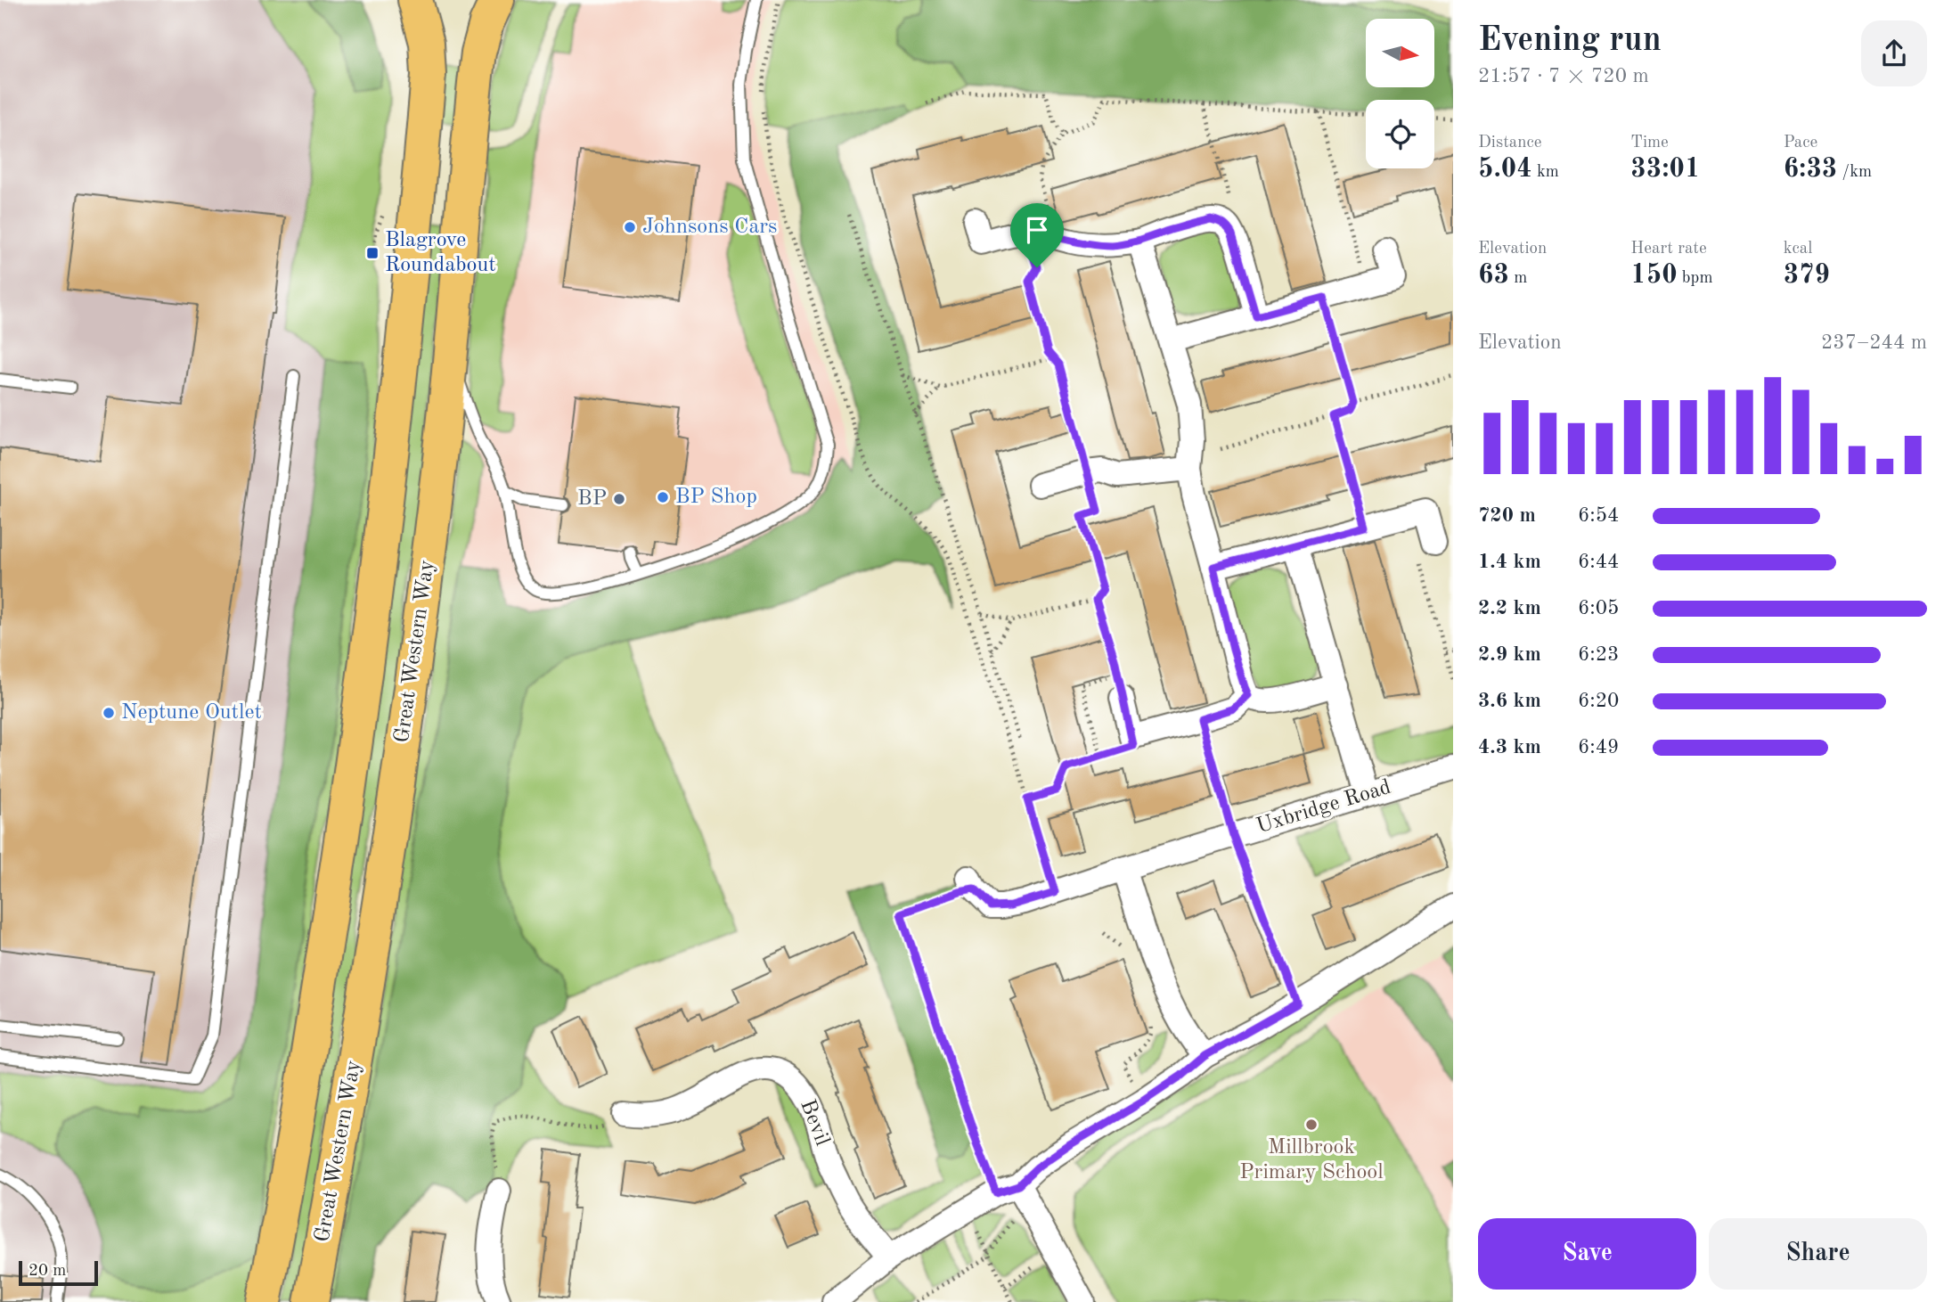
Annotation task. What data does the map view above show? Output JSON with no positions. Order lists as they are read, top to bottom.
{
  "streets": {
    "main road": ["Great Western Way"],
    "street": ["Uxbridge Road", "Bevil"]
  },
  "places": {
    "other": [
      "Johnsons Cars",
      "BP Shop",
      "BP",
      "Neptune Outlet",
      "Millbrook Primary School"
    ],
    "transit": ["Blagrove Roundabout"]
  },
  "scale_bar": "20 m",
  "north": "right",
  "page": {
    "heading": ["Evening run", "21:57 · 7 × 720 m"],
    "stats": [
      ["Distance", "5.04 km"],
      ["Time", "33:01"],
      ["Pace", "6:33 /km"],
      ["Elevation", "63 m"],
      ["Heart rate", "150 bpm"],
      ["kcal", "379"]
    ],
    "chart": ["Elevation", "237–244 m"],
    "list": [
      {
        "name": "720 m",
        "note": "6:54"
      },
      {
        "name": "1.4 km",
        "note": "6:44"
      },
      {
        "name": "2.2 km",
        "note": "6:05"
      },
      {
        "name": "2.9 km",
        "note": "6:23"
      },
      {
        "name": "3.6 km",
        "note": "6:20"
      },
      {
        "name": "4.3 km",
        "note": "6:49"
      }
    ],
    "buttons": ["Save", "Share"],
    "scale": "20 m"
  }
}
